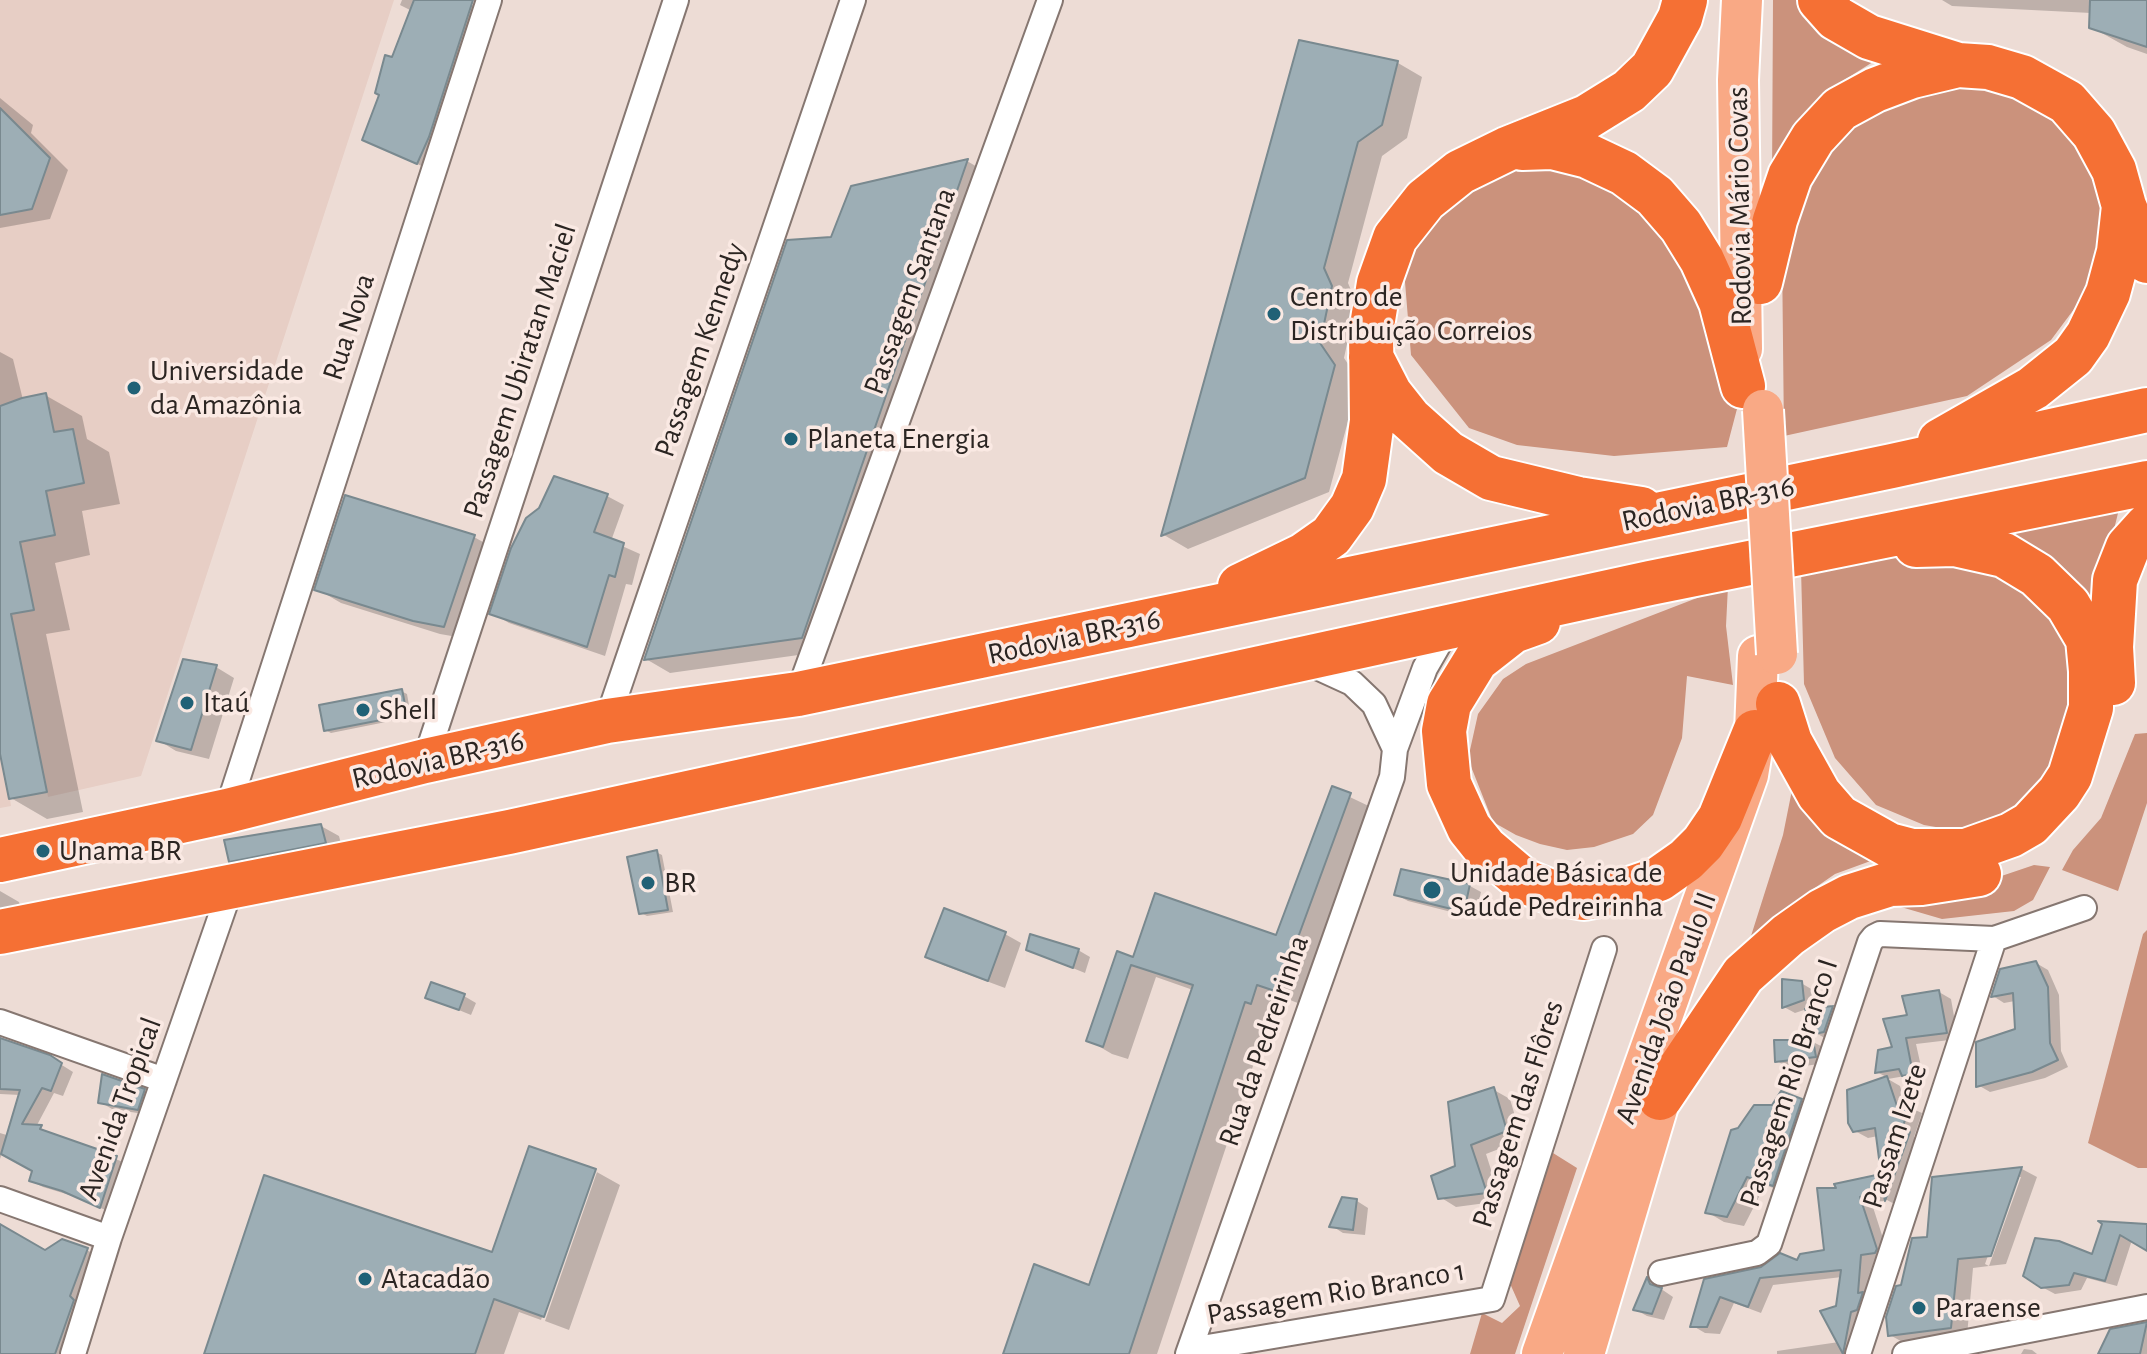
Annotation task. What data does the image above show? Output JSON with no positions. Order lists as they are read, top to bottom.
{
  "streets": {
    "highway": ["Rodovia BR-316"],
    "main road": ["Rodovia Mário Covas", "Avenida João Paulo II"],
    "street": [
      "Passagem Santana",
      "Rua Nova",
      "Passagem Kennedy",
      "Passagem Ubiratan Maciel",
      "Rua da Pedreirinha",
      "Passagem Rio Branco I",
      "Avenida Tropical",
      "Passagem das Flôres",
      "Passam Izete",
      "Passagem Rio Branco 1"
    ]
  },
  "crossings": [
    ["Rodovia Mário Covas", "Avenida João Paulo II"],
    ["Passagem Santana", "Rodovia BR-316"],
    ["Rua Nova", "Rodovia BR-316"],
    ["Passagem Kennedy", "Rodovia BR-316"],
    ["Passagem Ubiratan Maciel", "Rodovia BR-316"],
    ["Rua da Pedreirinha", "Passagem Rio Branco 1"],
    ["Passagem Rio Branco I", "Passam Izete"],
    ["Passagem das Flôres", "Passagem Rio Branco 1"]
  ],
  "places": [
    "Centro de Distribuição Correios",
    "Universidade da Amazônia",
    "Planeta Energia",
    "Itaú",
    "Shell",
    "Unama BR",
    "BR",
    "Unidade Básica de Saúde Pedreirinha",
    "Atacadão",
    "Paraense"
  ]
}
